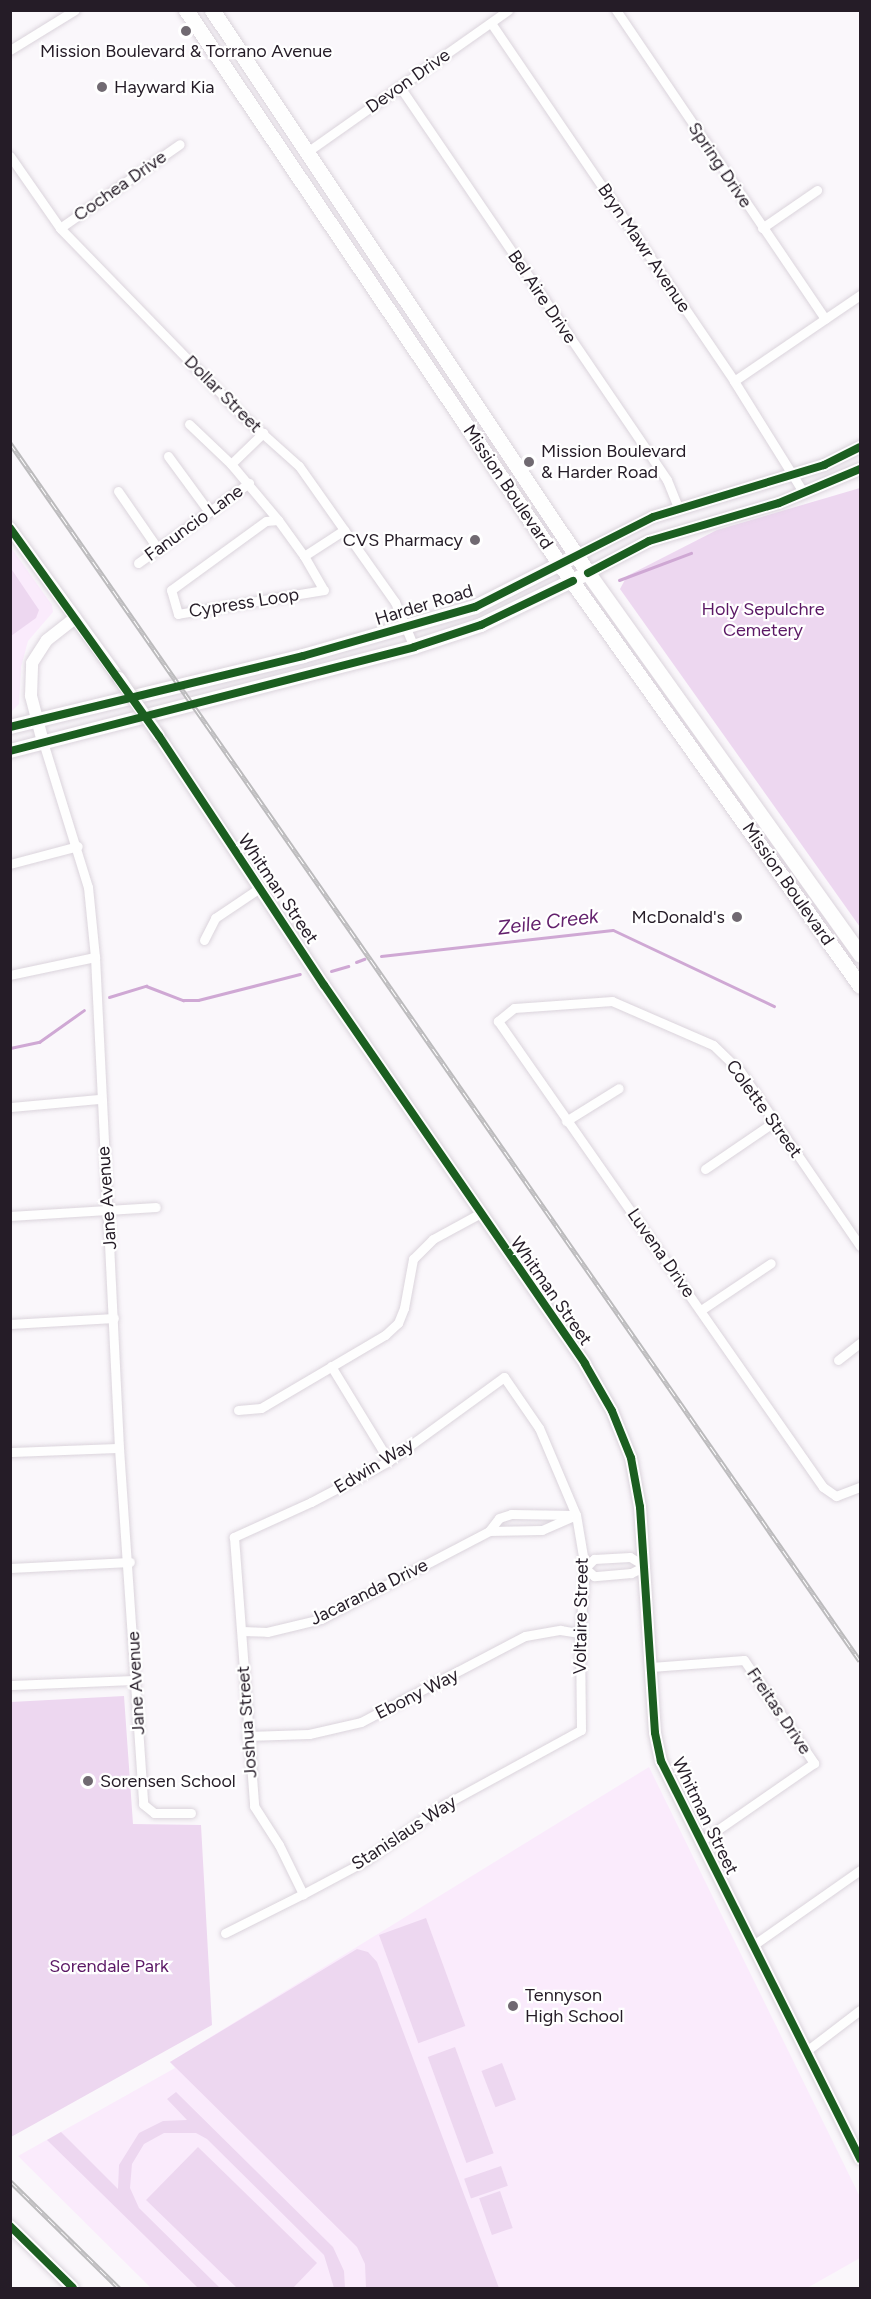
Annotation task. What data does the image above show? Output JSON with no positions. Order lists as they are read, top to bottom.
{
  "streets": {
    "main road": ["Mission Boulevard", "Harder Road"],
    "street": [
      "Devon Drive",
      "Spring Drive",
      "Cochea Drive",
      "Bryn Mawr Avenue",
      "Bel Aire Drive",
      "Dollar Street",
      "Fanuncio Lane",
      "Cypress Loop",
      "Whitman Street",
      "Colette Street",
      "Jane Avenue",
      "Luvena Drive",
      "Edwin Way",
      "Jacaranda Drive",
      "Voltaire Street",
      "Ebony Way",
      "Freitas Drive",
      "Joshua Street",
      "Stanislaus Way"
    ]
  },
  "crossings": [
    ["Devon Drive", "Bryn Mawr Avenue"],
    ["Devon Drive", "Bel Aire Drive"],
    ["Devon Drive", "Mission Boulevard"],
    ["Cochea Drive", "Dollar Street"],
    ["Bryn Mawr Avenue", "Harder Road"],
    ["Bel Aire Drive", "Harder Road"],
    ["Dollar Street", "Harder Road"],
    ["Mission Boulevard", "Harder Road"],
    ["Harder Road", "Jane Avenue"],
    ["Whitman Street", "Jane Avenue"],
    ["Whitman Street", "Freitas Drive"],
    ["Colette Street", "Luvena Drive"],
    ["Edwin Way", "Voltaire Street"],
    ["Edwin Way", "Joshua Street"],
    ["Jacaranda Drive", "Voltaire Street"],
    ["Jacaranda Drive", "Joshua Street"],
    ["Voltaire Street", "Ebony Way"],
    ["Voltaire Street", "Stanislaus Way"],
    ["Ebony Way", "Joshua Street"],
    ["Joshua Street", "Stanislaus Way"]
  ],
  "water": ["Zeile Creek"],
  "parks": ["Holy Sepulchre Cemetery", "Sorendale Park"],
  "places": [
    "Mission Boulevard & Torrano Avenue",
    "Hayward Kia",
    "Mission Boulevard & Harder Road",
    "CVS Pharmacy",
    "McDonald's",
    "Sorensen School",
    "Tennyson High School"
  ]
}
